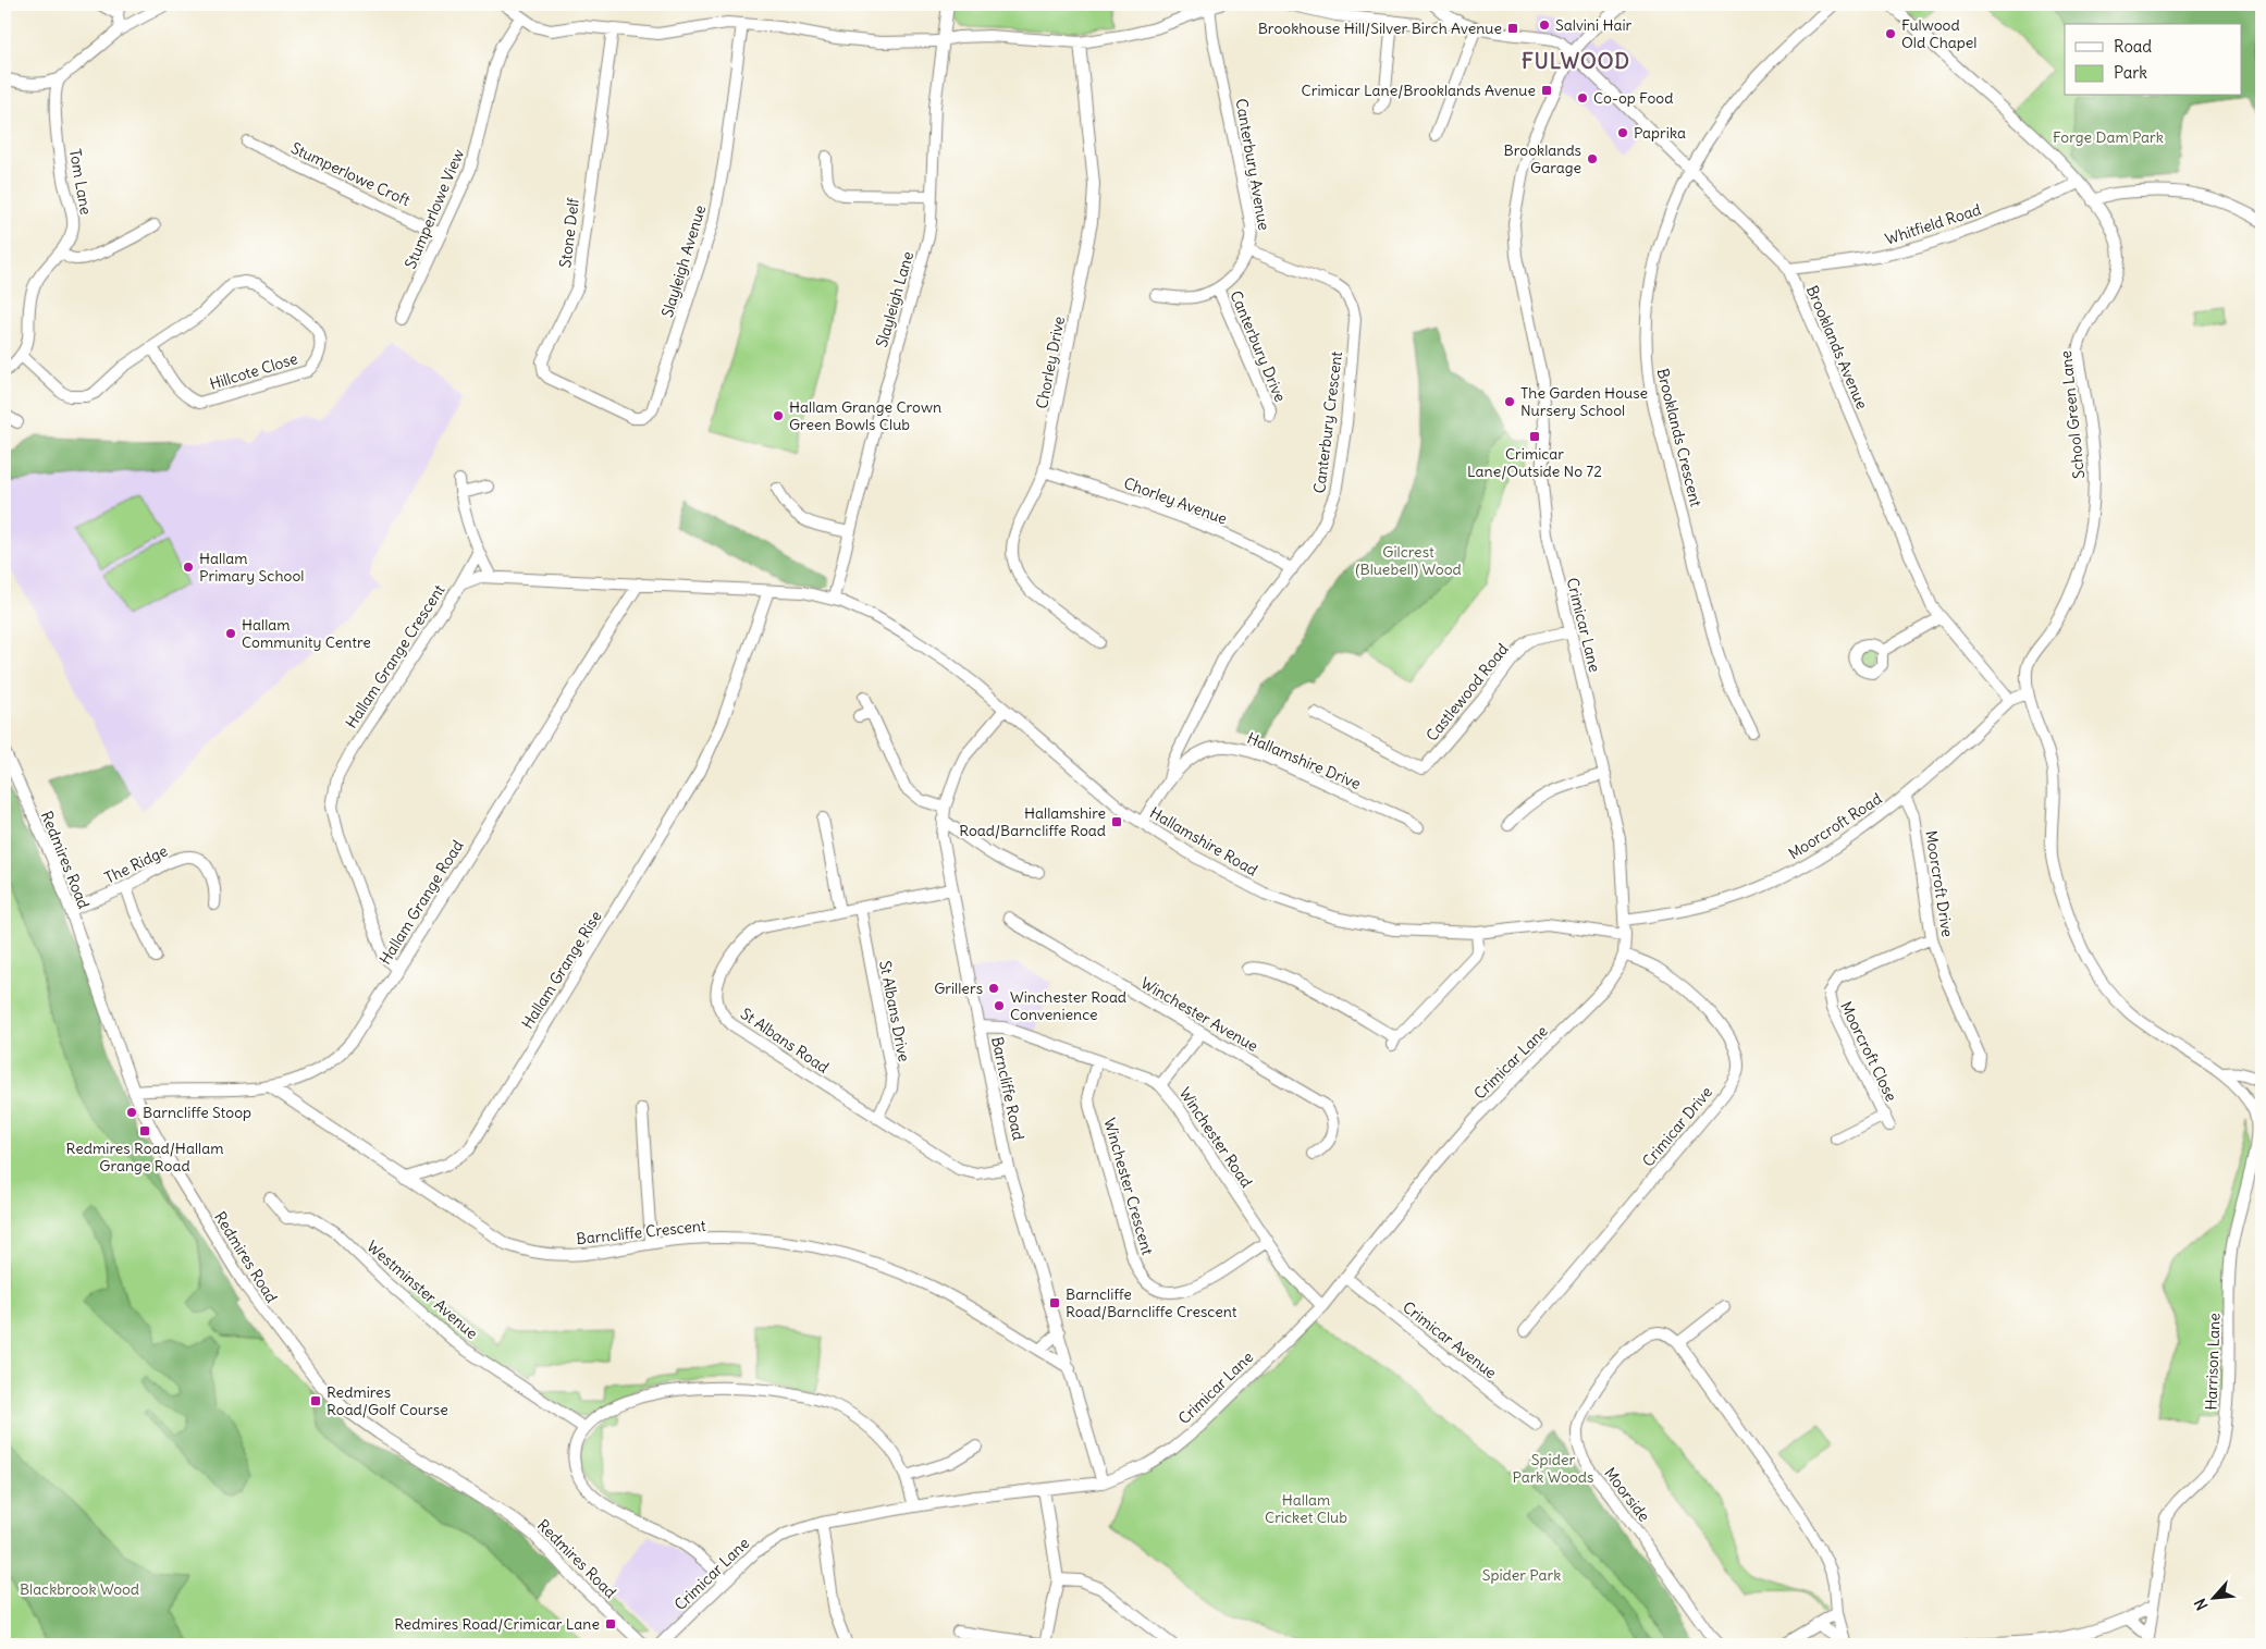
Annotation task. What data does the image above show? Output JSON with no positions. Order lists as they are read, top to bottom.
{
  "streets": {
    "street": [
      "Canterbury Avenue",
      "Stumperlowe Croft",
      "Tom Lane",
      "Stumperlowe View",
      "Whitfield Road",
      "Stone Delf",
      "Slayleigh Avenue",
      "Slayleigh Lane",
      "Canterbury Drive",
      "Brooklands Avenue",
      "Chorley Drive",
      "Hillcote Close",
      "School Green Lane",
      "Canterbury Crescent",
      "Brooklands Crescent",
      "Chorley Avenue",
      "Crimicar Lane",
      "Hallam Grange Crescent",
      "Castlewood Road",
      "Hallamshire Drive",
      "Moorcroft Road",
      "Hallamshire Road",
      "Redmires Road",
      "The Ridge",
      "Moorcroft Drive",
      "Hallam Grange Road",
      "Hallam Grange Rise",
      "St Albans Drive",
      "Winchester Avenue",
      "St Albans Road",
      "Moorcroft Close",
      "Barncliffe Road",
      "Crimicar Drive",
      "Winchester Road",
      "Winchester Crescent",
      "Barncliffe Crescent",
      "Westminster Avenue",
      "Crimicar Avenue",
      "Harrison Lane",
      "Moorside"
    ]
  },
  "crossings": [
    ["Canterbury Avenue", "Canterbury Drive"],
    ["Canterbury Avenue", "Canterbury Crescent"],
    ["Stumperlowe Croft", "Stumperlowe View"],
    ["Tom Lane", "Hillcote Close"],
    ["Whitfield Road", "Brooklands Avenue"],
    ["Whitfield Road", "School Green Lane"],
    ["Stone Delf", "Slayleigh Avenue"],
    ["Slayleigh Lane", "Hallam Grange Crescent"],
    ["Slayleigh Lane", "Hallamshire Road"],
    ["Brooklands Avenue", "Brooklands Crescent"],
    ["Brooklands Avenue", "Crimicar Lane"],
    ["Brooklands Avenue", "Moorcroft Road"],
    ["Chorley Drive", "Chorley Avenue"],
    ["School Green Lane", "Moorcroft Road"],
    ["School Green Lane", "Harrison Lane"],
    ["Canterbury Crescent", "Chorley Avenue"],
    ["Canterbury Crescent", "Hallamshire Drive"],
    ["Crimicar Lane", "Castlewood Road"],
    ["Crimicar Lane", "Moorcroft Road"],
    ["Crimicar Lane", "Hallamshire Road"],
    ["Crimicar Lane", "Barncliffe Road"],
    ["Crimicar Lane", "Crimicar Drive"],
    ["Crimicar Lane", "Winchester Road"],
    ["Crimicar Lane", "Crimicar Avenue"],
    ["Hallam Grange Crescent", "Hallamshire Road"],
    ["Hallam Grange Crescent", "Hallam Grange Road"],
    ["Hallam Grange Crescent", "Hallam Grange Rise"],
    ["Hallamshire Drive", "Hallamshire Road"],
    ["Moorcroft Road", "Moorcroft Drive"],
    ["Hallamshire Road", "Barncliffe Road"],
    ["Redmires Road", "The Ridge"],
    ["Redmires Road", "Hallam Grange Road"],
    ["Moorcroft Drive", "Moorcroft Close"],
    ["Hallam Grange Rise", "Barncliffe Crescent"],
    ["St Albans Drive", "St Albans Road"],
    ["St Albans Road", "Barncliffe Road"],
    ["Barncliffe Road", "Winchester Road"],
    ["Barncliffe Road", "Barncliffe Crescent"],
    ["Winchester Road", "Winchester Crescent"]
  ],
  "districts": ["FULWOOD"],
  "parks": [
    "Forge Dam Park",
    "Gilcrest (Bluebell) Wood",
    "Spider Park Woods",
    "Hallam Cricket Club",
    "Spider Park",
    "Blackbrook Wood"
  ],
  "places": {
    "other": [
      "Salvini Hair",
      "Fulwood Old Chapel",
      "Co-op Food",
      "Paprika",
      "Brooklands Garage",
      "The Garden House Nursery School",
      "Hallam Grange Crown Green Bowls Club",
      "Hallam Primary School",
      "Hallam Community Centre",
      "Grillers",
      "Winchester Road Convenience",
      "Barncliffe Stoop"
    ],
    "transit": [
      "Brookhouse Hill/Silver Birch Avenue",
      "Crimicar Lane/Brooklands Avenue",
      "Crimicar Lane/Outside No 72",
      "Hallamshire Road/Barncliffe Road",
      "Redmires Road/Hallam Grange Road",
      "Barncliffe Road/Barncliffe Crescent",
      "Redmires Road/Golf Course",
      "Redmires Road/Crimicar Lane"
    ]
  },
  "legend": ["Road", "Park"],
  "north": "bottom left"
}
